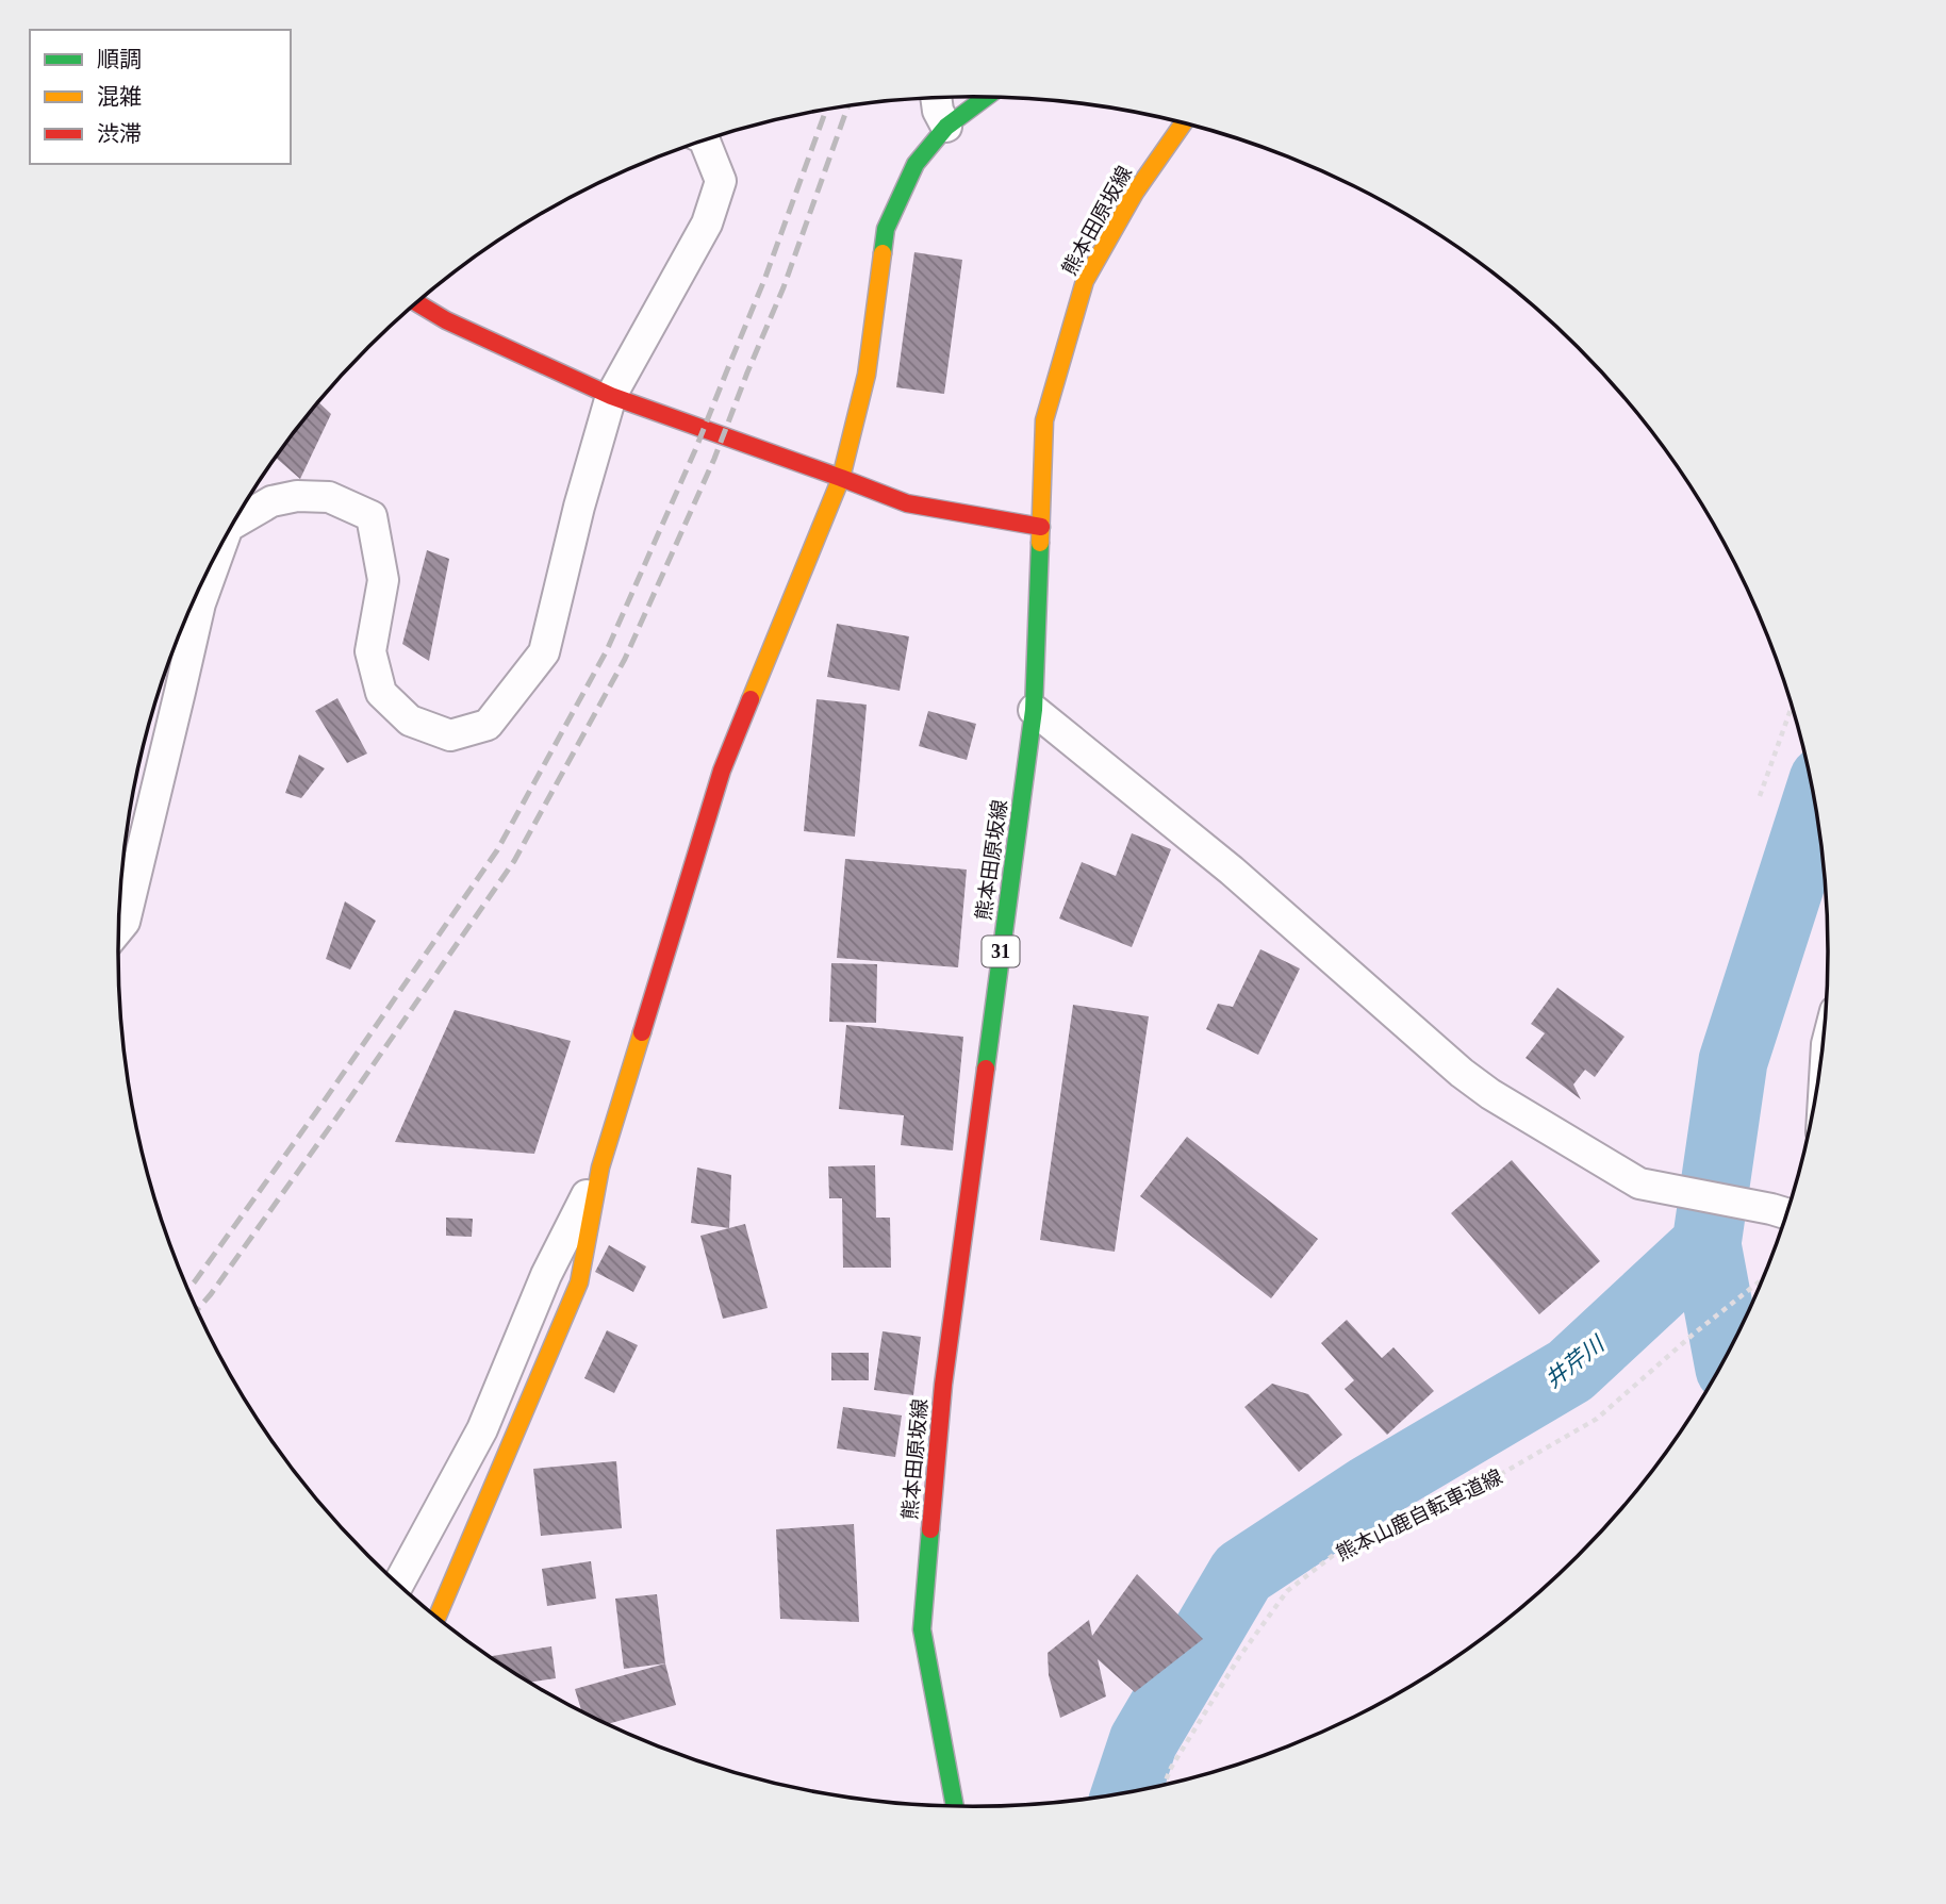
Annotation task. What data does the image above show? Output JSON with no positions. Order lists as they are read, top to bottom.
{
  "streets": {
    "street": ["熊本田原坂線", "31"],
    "path": ["熊本山鹿自転車道線"]
  },
  "water": ["井芹川"],
  "legend": ["順調", "混雑", "渋滞"]
}
